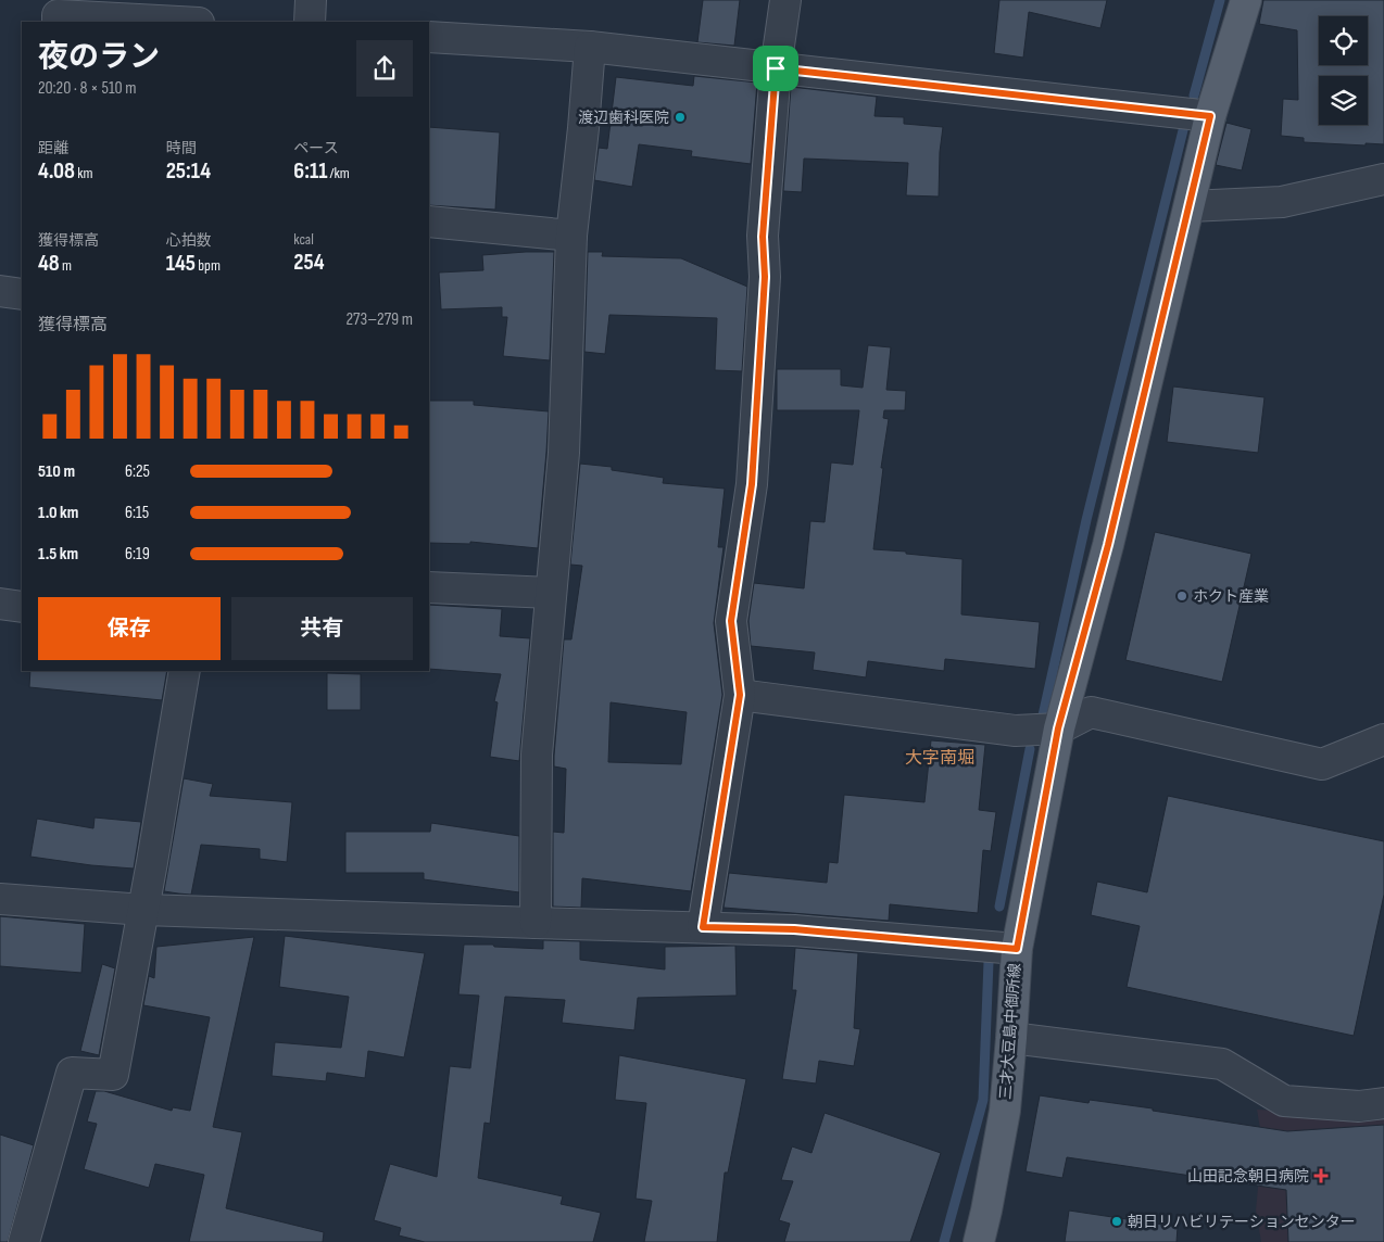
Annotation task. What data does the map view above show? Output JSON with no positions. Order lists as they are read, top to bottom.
{
  "streets": {
    "main road": ["三才大豆島中御所線"]
  },
  "districts": ["大字南堀"],
  "places": {
    "other": ["渡辺歯科医院", "ホクト産業", "朝日リハビリテーションセンター"],
    "health": ["山田記念朝日病院"]
  },
  "page": {
    "heading": ["夜のラン", "20:20 · 8 × 510 m"],
    "stats": [
      ["距離", "4.08 km"],
      ["時間", "25:14"],
      ["ペース", "6:11 /km"],
      ["獲得標高", "48 m"],
      ["心拍数", "145 bpm"],
      ["kcal", "254"]
    ],
    "chart": ["獲得標高", "273–279 m"],
    "list": [
      {
        "name": "510 m",
        "note": "6:25"
      },
      {
        "name": "1.0 km",
        "note": "6:15"
      },
      {
        "name": "1.5 km",
        "note": "6:19"
      }
    ],
    "buttons": ["保存", "共有"]
  }
}
